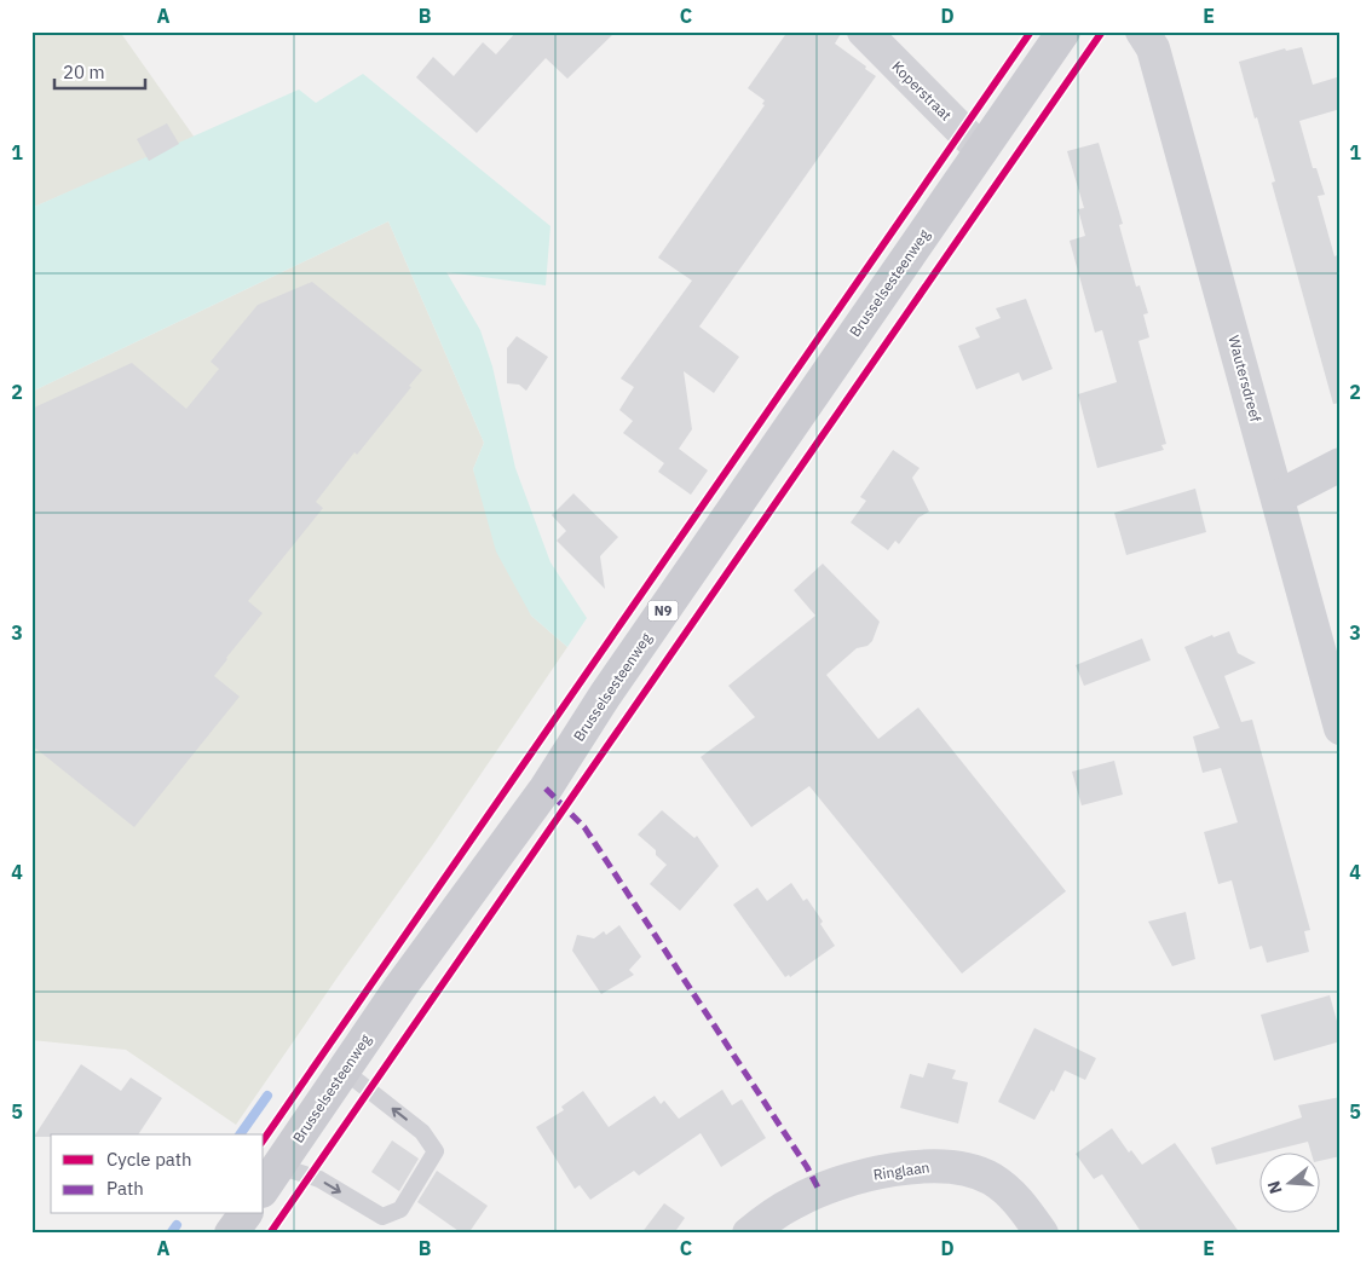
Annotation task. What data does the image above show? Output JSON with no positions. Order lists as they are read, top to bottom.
{
  "streets": {
    "main road": ["Brusselsesteenweg", "N9"],
    "street": ["Koperstraat", "Wautersdreef", "Ringlaan"]
  },
  "crossings": [
    ["Koperstraat", "Brusselsesteenweg"]
  ],
  "legend": ["Cycle path", "Path"],
  "scale_bar": "20 m",
  "north": "left",
  "grid": {
    "columns": [
      "A",
      "B",
      "C",
      "D",
      "E"
    ],
    "rows": [
      "1",
      "2",
      "3",
      "4",
      "5"
    ]
  }
}
